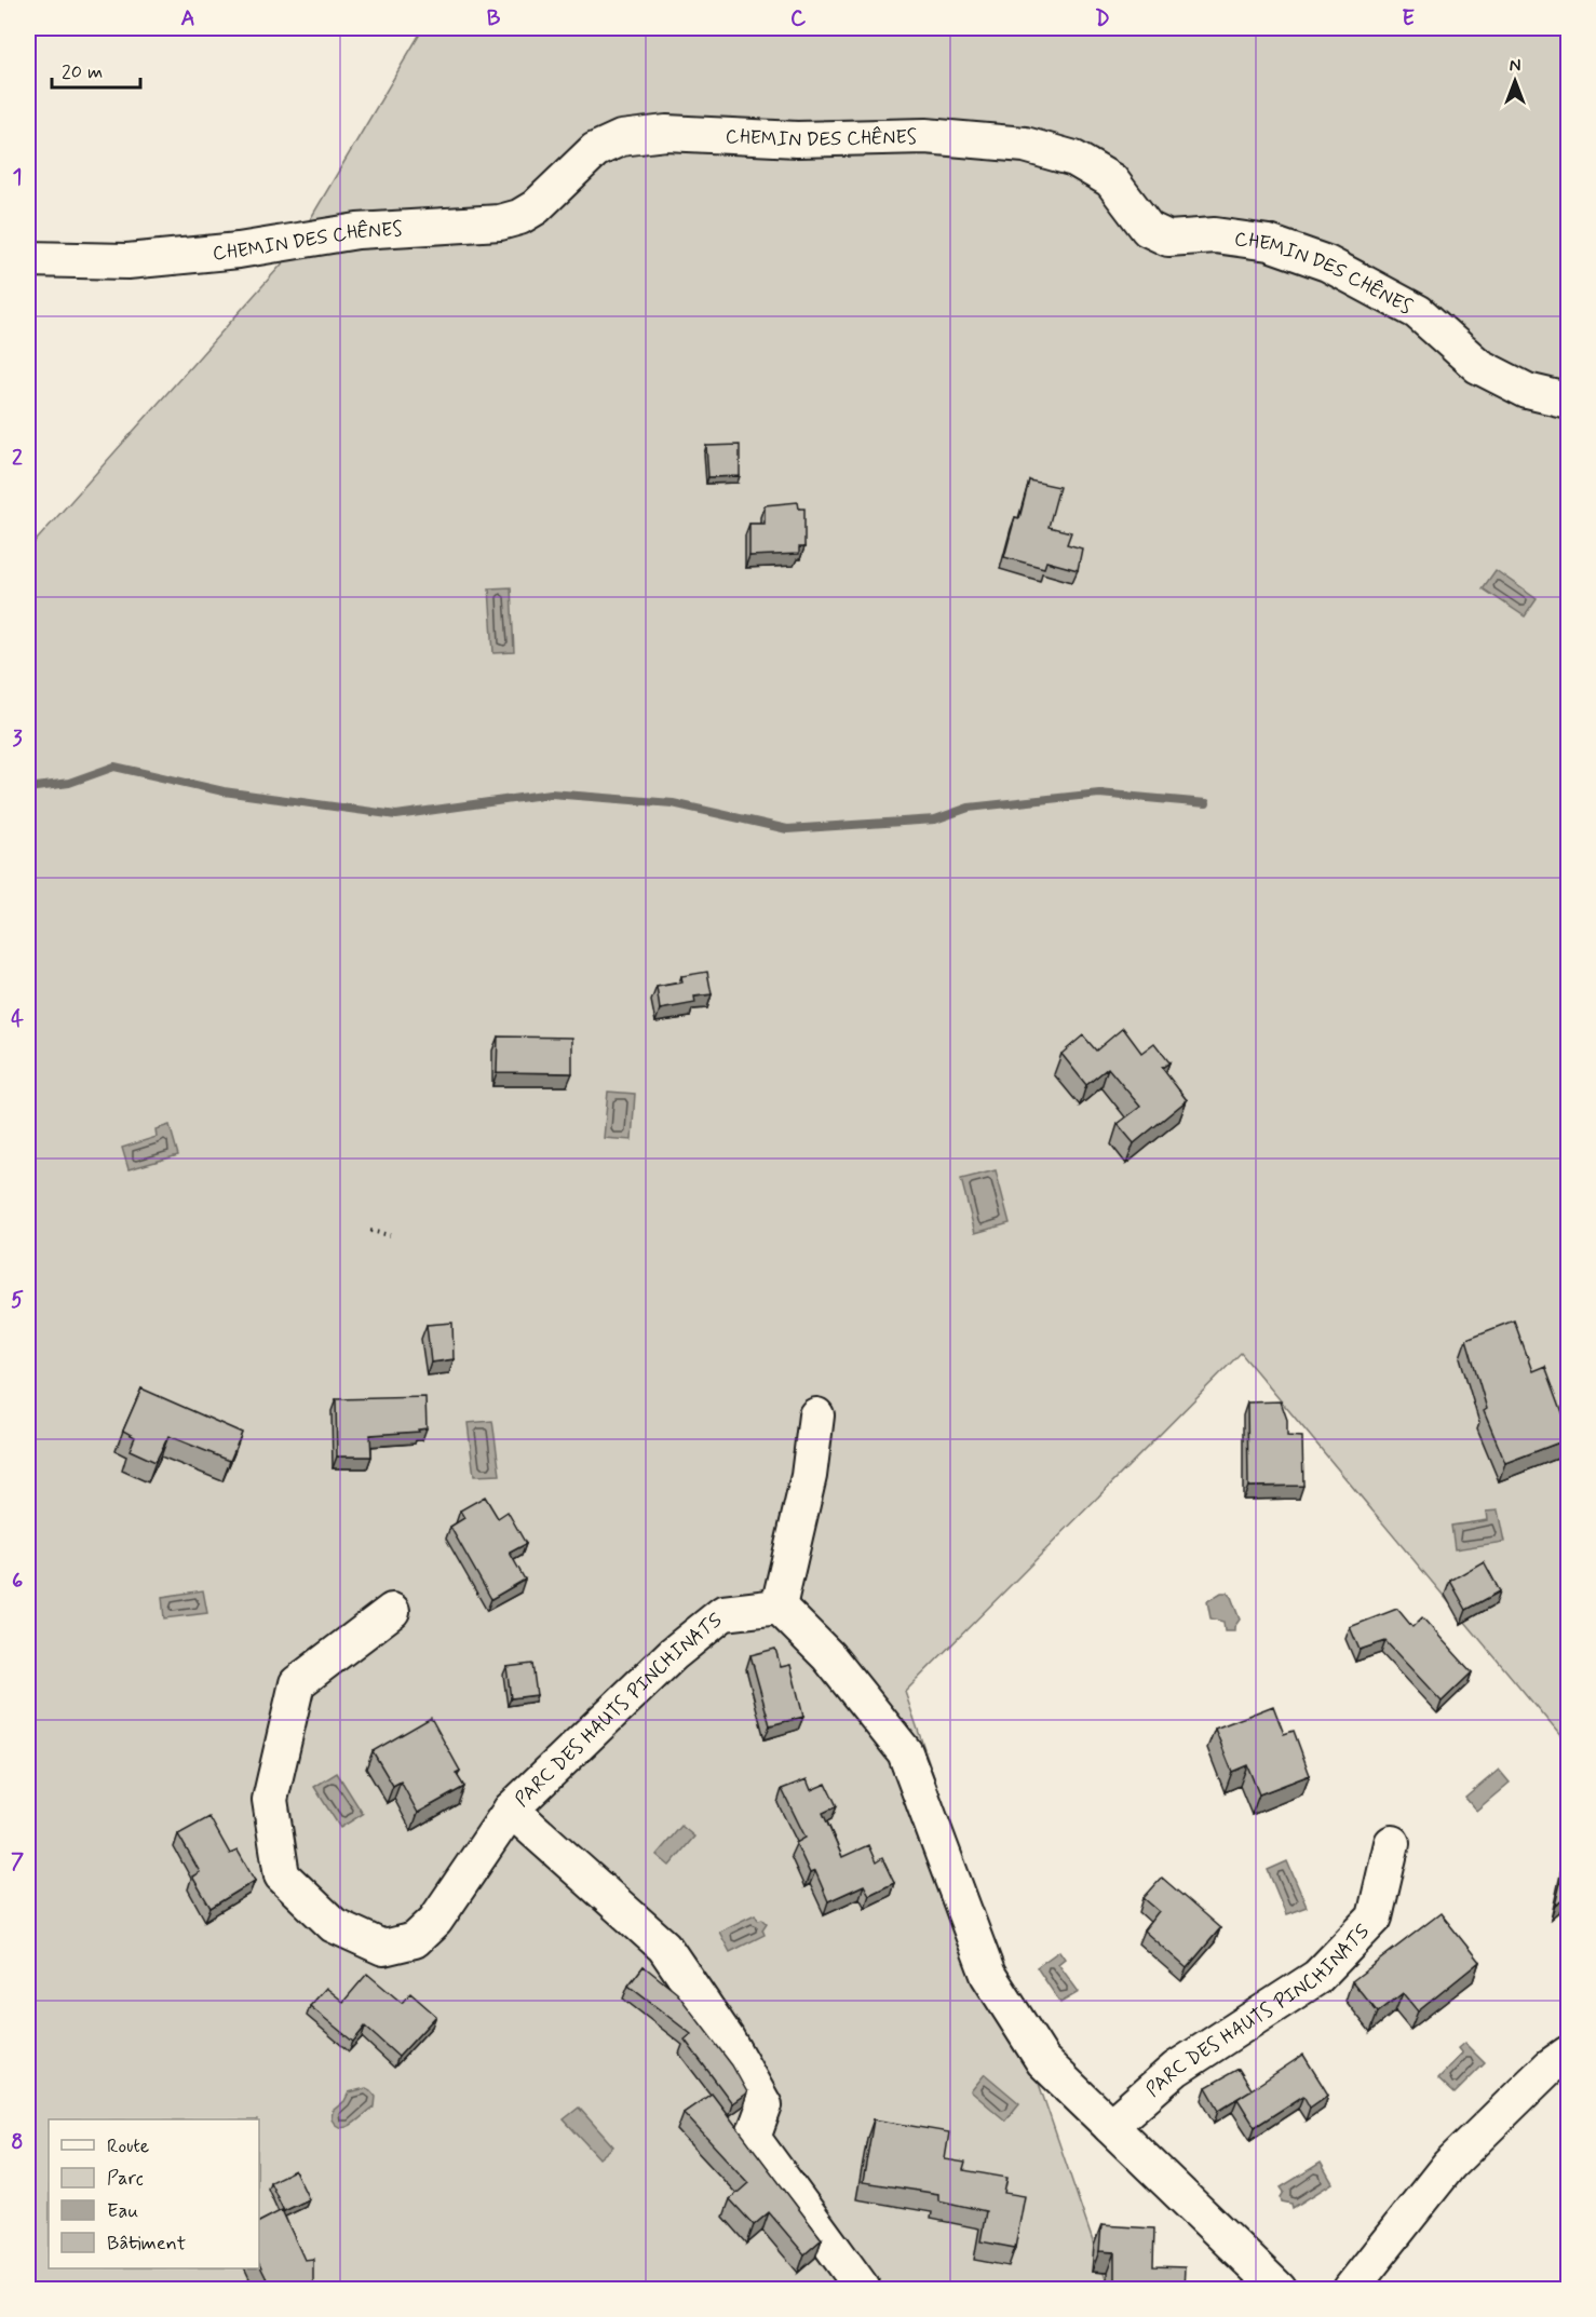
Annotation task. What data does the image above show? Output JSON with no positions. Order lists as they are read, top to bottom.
{
  "streets": {
    "street": ["CHEMIN DES CHÊNES", "PARC DES HAUTS PINCHINATS"]
  },
  "legend": [
    "Route",
    "Parc",
    "Eau",
    "Bâtiment"
  ],
  "scale_bar": "20 m",
  "north": "top",
  "grid": {
    "columns": [
      "A",
      "B",
      "C",
      "D",
      "E"
    ],
    "rows": [
      "1",
      "2",
      "3",
      "4",
      "5",
      "6",
      "7",
      "8"
    ]
  }
}
